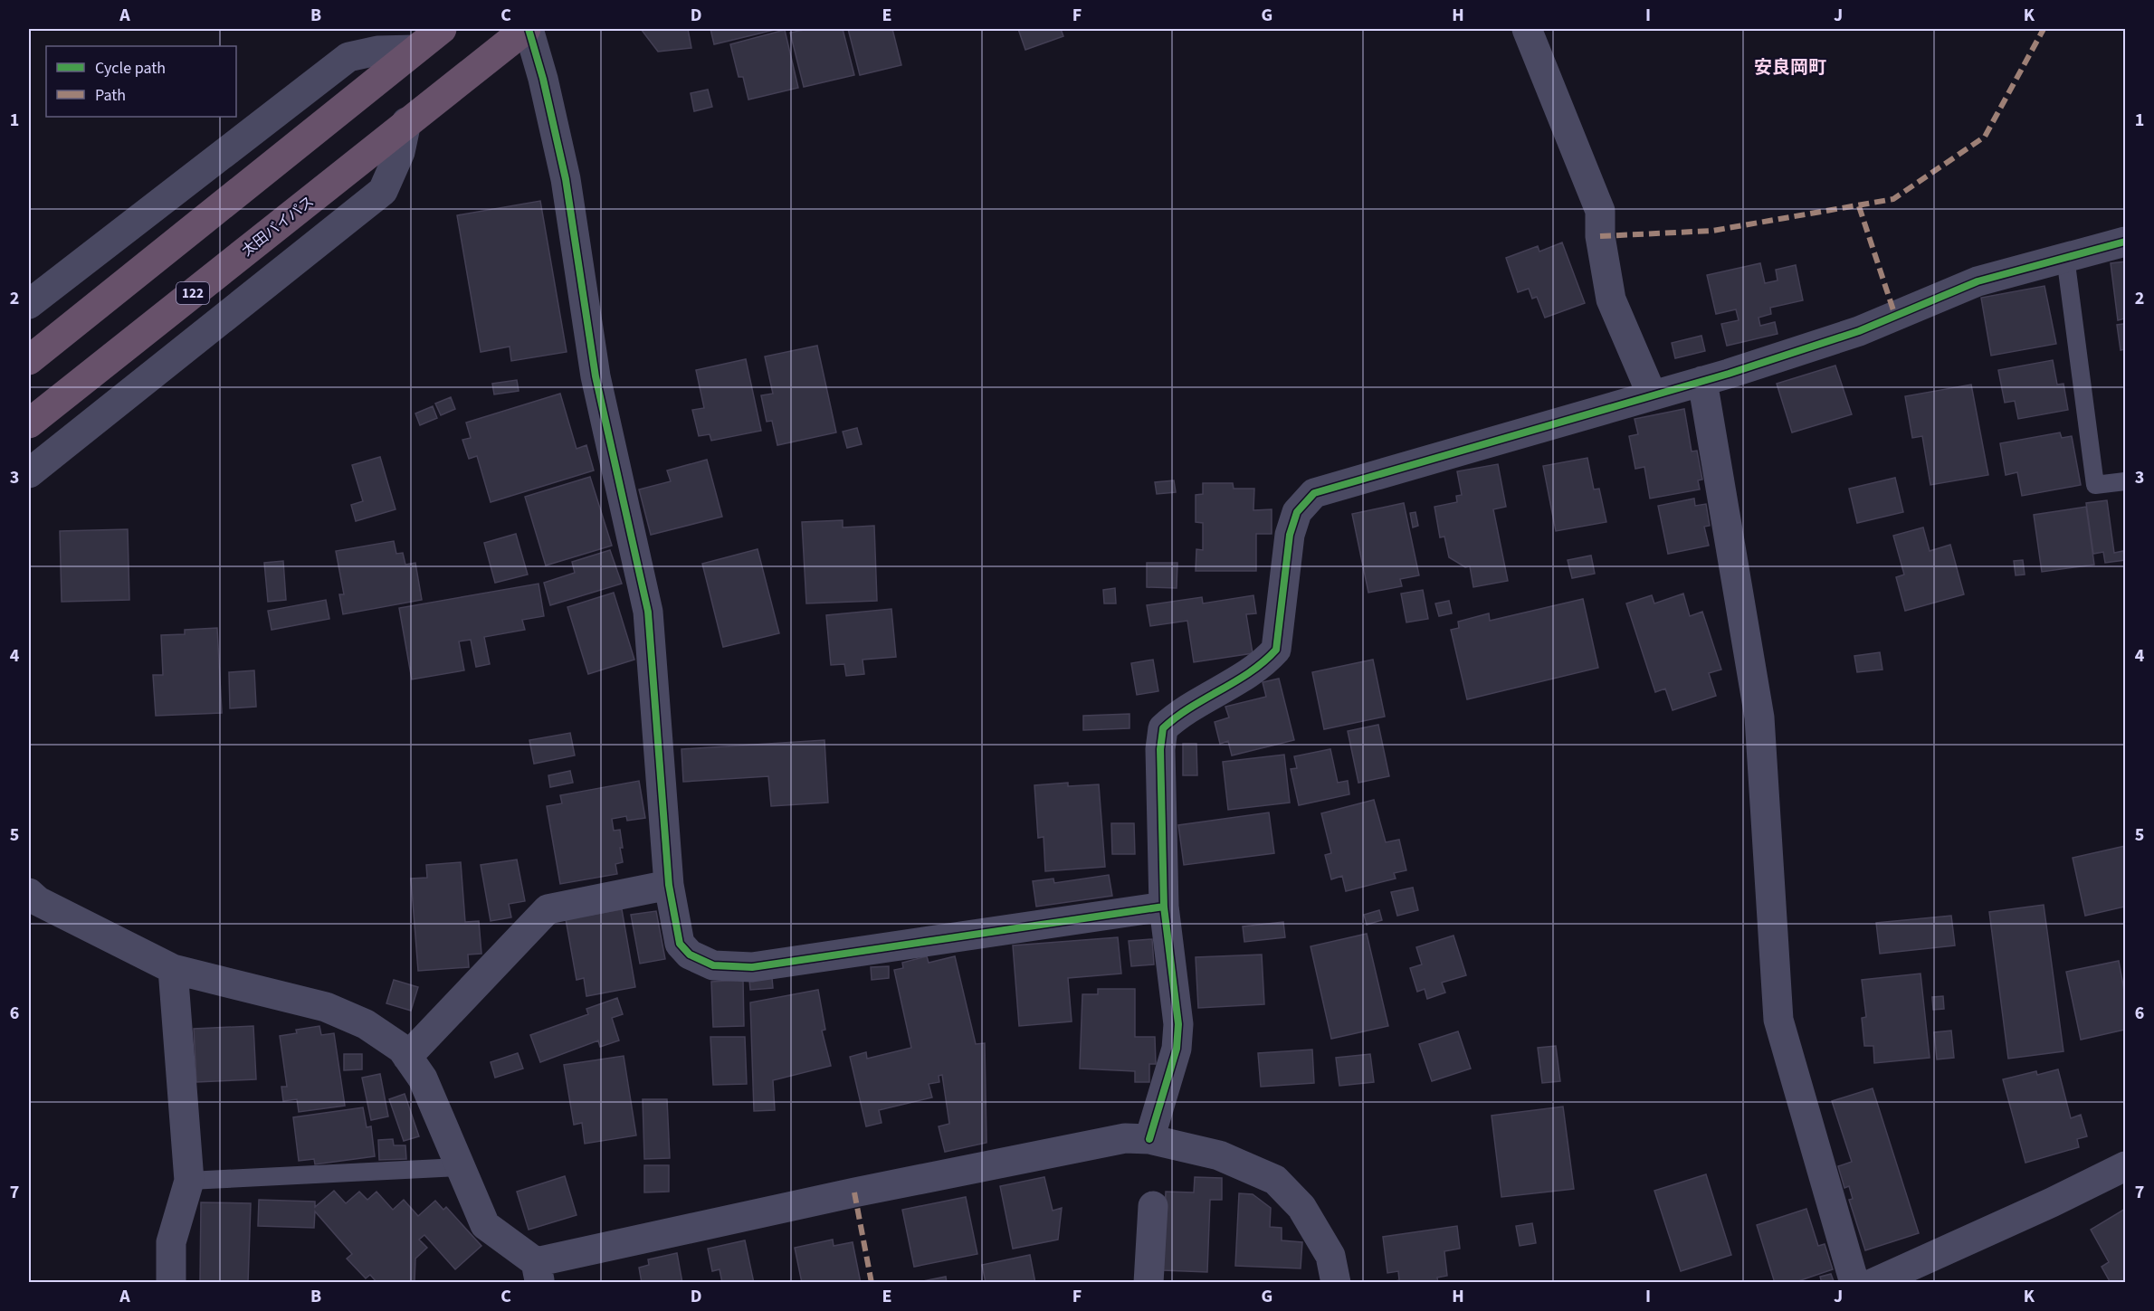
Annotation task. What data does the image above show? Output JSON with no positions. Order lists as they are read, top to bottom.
{
  "streets": {
    "highway": ["太田バイパス", "122"]
  },
  "districts": ["安良岡町"],
  "legend": ["Cycle path", "Path"],
  "grid": {
    "columns": [
      "A",
      "B",
      "C",
      "D",
      "E",
      "F",
      "G",
      "H",
      "I",
      "J",
      "K"
    ],
    "rows": [
      "1",
      "2",
      "3",
      "4",
      "5",
      "6",
      "7"
    ]
  }
}
